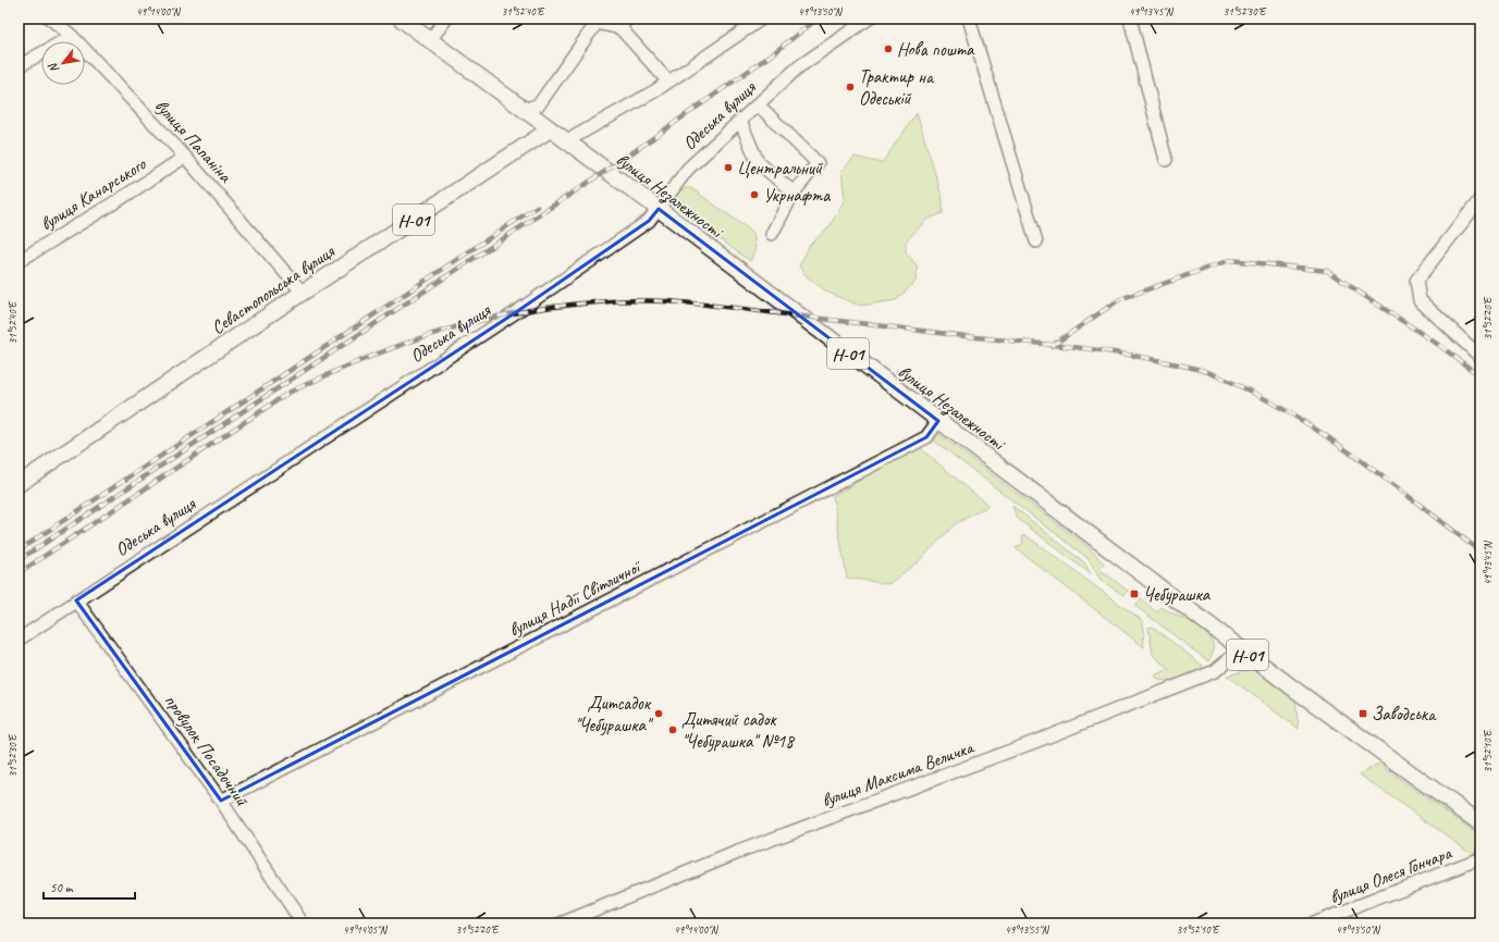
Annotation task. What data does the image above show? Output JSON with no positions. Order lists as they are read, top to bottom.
{
  "streets": {
    "main road": ["вулиця Незалежності", "Н-01", "Севастопольська вулиця"],
    "street": [
      "Одеська вулиця",
      "вулиця Папаніна",
      "вулиця Канарського",
      "вулиця Надії Світличної",
      "провулок Посадочний",
      "вулиця Максима Величка",
      "вулиця Олеся Гончара"
    ]
  },
  "crossings": [
    ["Одеська вулиця", "вулиця Незалежності"],
    ["Одеська вулиця", "провулок Посадочний"],
    ["вулиця Папаніна", "вулиця Канарського"],
    ["вулиця Папаніна", "Севастопольська вулиця"],
    ["вулиця Незалежності", "Севастопольська вулиця"],
    ["вулиця Незалежності", "вулиця Надії Світличної"],
    ["вулиця Незалежності", "вулиця Максима Величка"],
    ["вулиця Надії Світличної", "провулок Посадочний"]
  ],
  "places": {
    "other": [
      "Нова пошта",
      "Трактир на Одеській",
      "Центральний",
      "Укрнафта",
      "Дитсадок \"Чебурашка\"",
      "Дитячий садок \"Чебурашка\" №18"
    ],
    "transit": ["Чебурашка", "Заводська"]
  },
  "scale_bar": "50 m",
  "north": "bottom left",
  "coordinates": [
    "49°14'00\"N",
    "31°52'40\"E",
    "49°13'50\"N",
    "49°13'45\"N",
    "31°52'30\"E",
    "31°52'20\"E",
    "31°52'10\"E",
    "49°14'05\"N",
    "49°13'55\"N"
  ]
}
